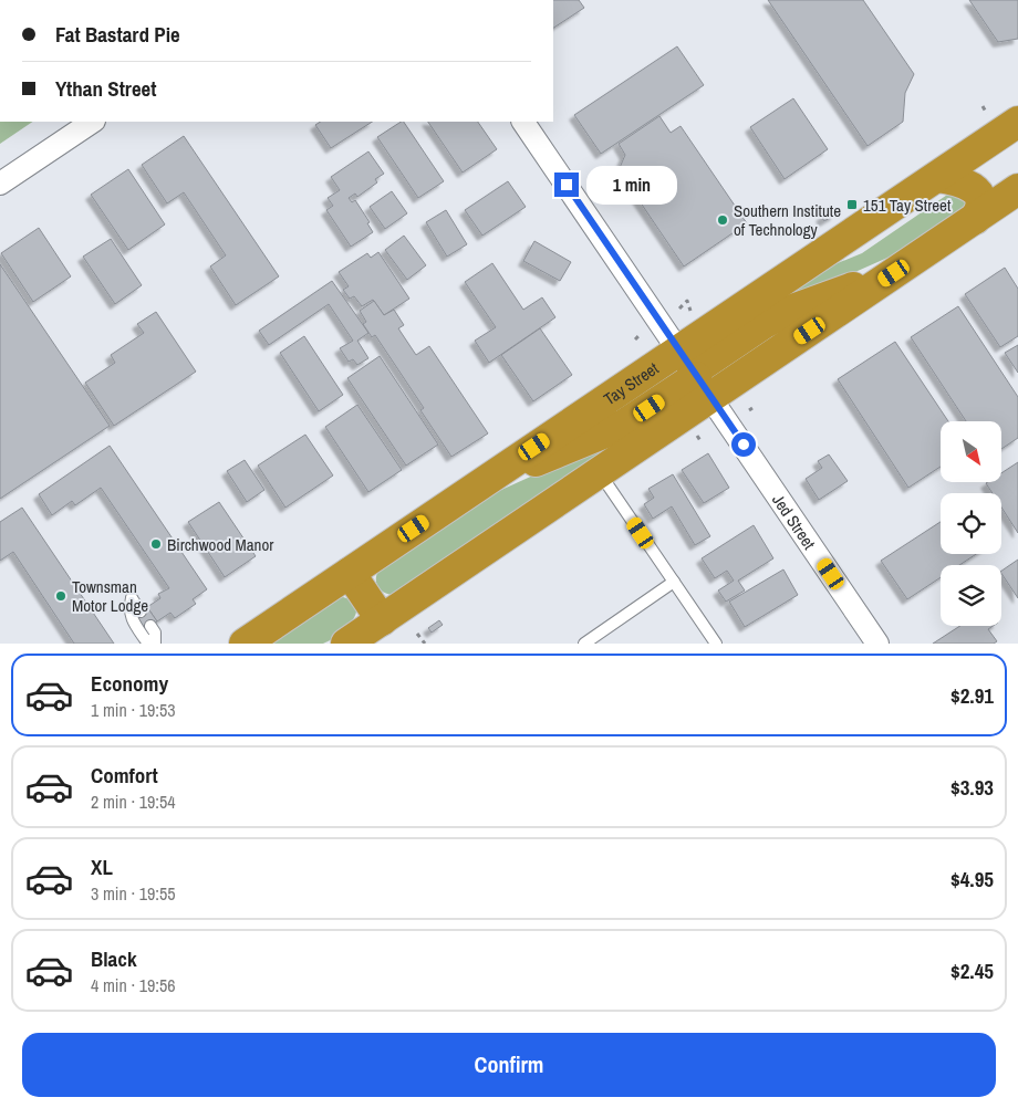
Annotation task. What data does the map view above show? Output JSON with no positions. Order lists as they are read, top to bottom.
{
  "streets": {
    "highway": ["Tay Street"],
    "street": ["Jed Street"]
  },
  "crossings": [
    ["Tay Street", "Jed Street"]
  ],
  "places": {
    "transit": ["151 Tay Street"],
    "other": ["Southern Institute of Technology", "Birchwood Manor", "Townsman Motor Lodge"]
  },
  "north": "bottom right",
  "page": {
    "banner": ["Fat Bastard Pie", "Ythan Street"],
    "bubble": "1 min",
    "list": [
      {
        "name": "Economy",
        "note": "1 min · 19:53",
        "value": "$2.91"
      },
      {
        "name": "Comfort",
        "note": "2 min · 19:54",
        "value": "$3.93"
      },
      {
        "name": "XL",
        "note": "3 min · 19:55",
        "value": "$4.95"
      },
      {
        "name": "Black",
        "note": "4 min · 19:56",
        "value": "$2.45"
      }
    ],
    "buttons": "Confirm"
  }
}
